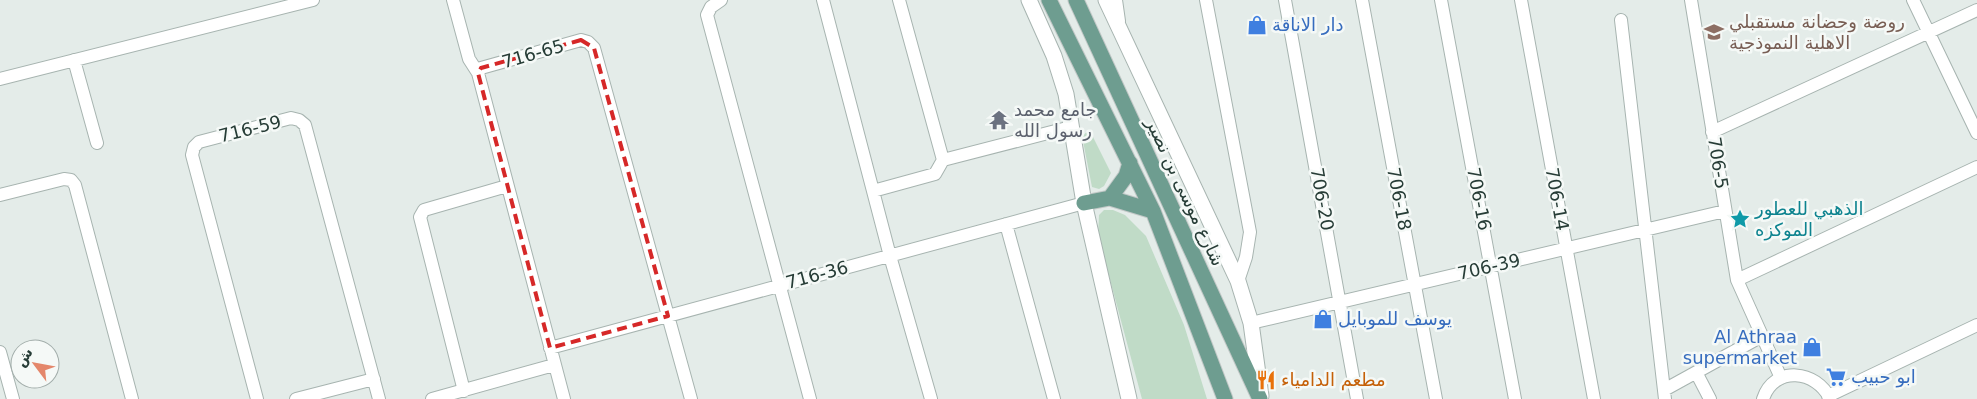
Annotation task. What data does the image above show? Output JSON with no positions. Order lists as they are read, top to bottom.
{
  "streets": {
    "main road": ["شارع موسى بن نصير"],
    "street": [
      "716-65",
      "716-59",
      "706-5",
      "706-20",
      "706-18",
      "706-16",
      "706-14",
      "706-39",
      "716-36"
    ]
  },
  "crossings": [
    ["716-65", "716-36"],
    ["706-5", "706-39"],
    ["706-20", "706-39"],
    ["706-18", "706-39"],
    ["706-16", "706-39"],
    ["706-14", "706-39"]
  ],
  "places": {
    "shop": ["دار الاناقة", "يوسف للموبايل", "Al Athraa supermarket"],
    "school or university": ["روضة وحضانة مستقبلي الاهلية النموذجية"],
    "temple": ["جامع محمد رسول الله"],
    "place": ["الذهبي للعطور الموكزه"],
    "supermarket": ["ابو حبيب"],
    "restaurant": ["مطعم الدامياء"]
  },
  "north": "top left"
}
